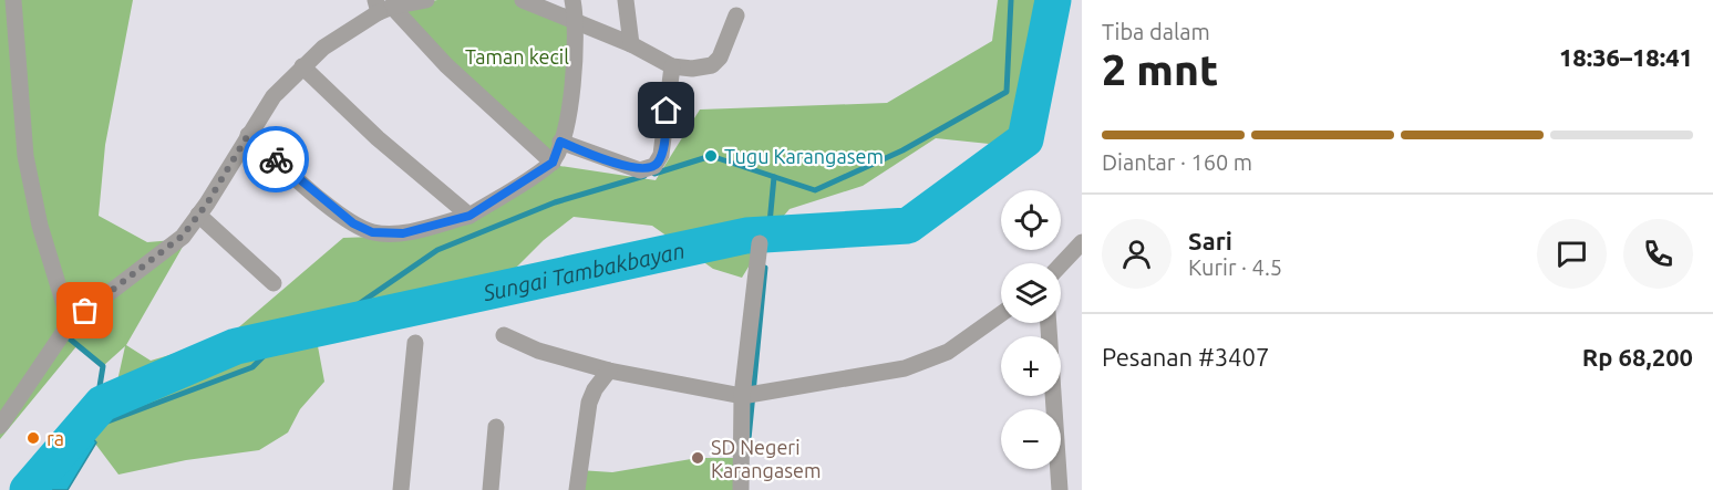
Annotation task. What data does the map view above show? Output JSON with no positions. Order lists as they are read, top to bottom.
{
  "water": ["Sungai Tambakbayan"],
  "parks": ["Taman kecil"],
  "places": ["Tugu Karangasem", "ra", "SD Negeri Karangasem"],
  "page": {
    "heading": ["2 mnt", "Tiba dalam", "18:36–18:41"],
    "panel": [
      "Sari",
      "Kurir · 4.5",
      "Pesanan #3407",
      "Rp 68,200"
    ],
    "bar": "Diantar · 160 m",
    "map_buttons": ["+", "−"]
  }
}
